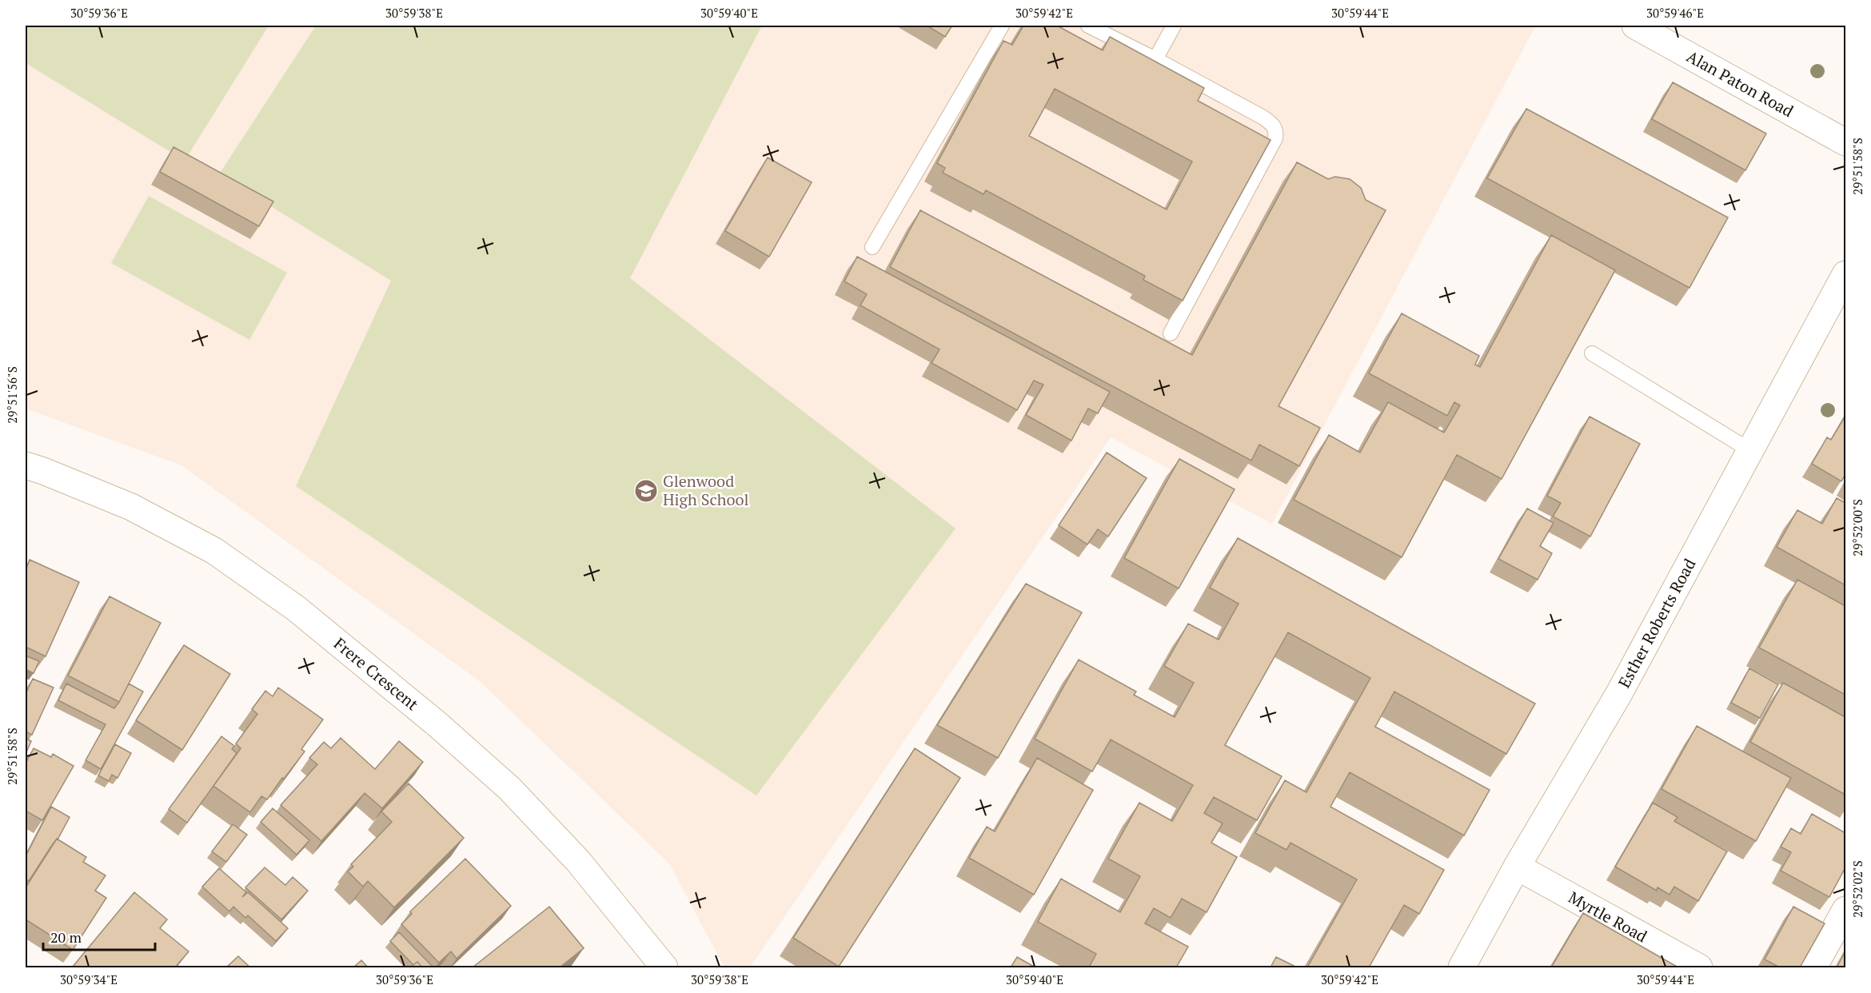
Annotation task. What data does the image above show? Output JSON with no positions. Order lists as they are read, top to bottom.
{
  "streets": {
    "street": [
      "Alan Paton Road",
      "Esther Roberts Road",
      "Frere Crescent",
      "Myrtle Road"
    ]
  },
  "crossings": [
    ["Esther Roberts Road", "Myrtle Road"]
  ],
  "places": {
    "school or university": ["Glenwood High School"]
  },
  "scale_bar": "20 m",
  "coordinates": [
    "30°59'36\"E",
    "30°59'38\"E",
    "30°59'40\"E",
    "30°59'42\"E",
    "30°59'44\"E",
    "30°59'46\"E",
    "29°51'58\"S",
    "29°51'56\"S",
    "29°52'00\"S",
    "29°52'02\"S",
    "30°59'34\"E"
  ]
}
